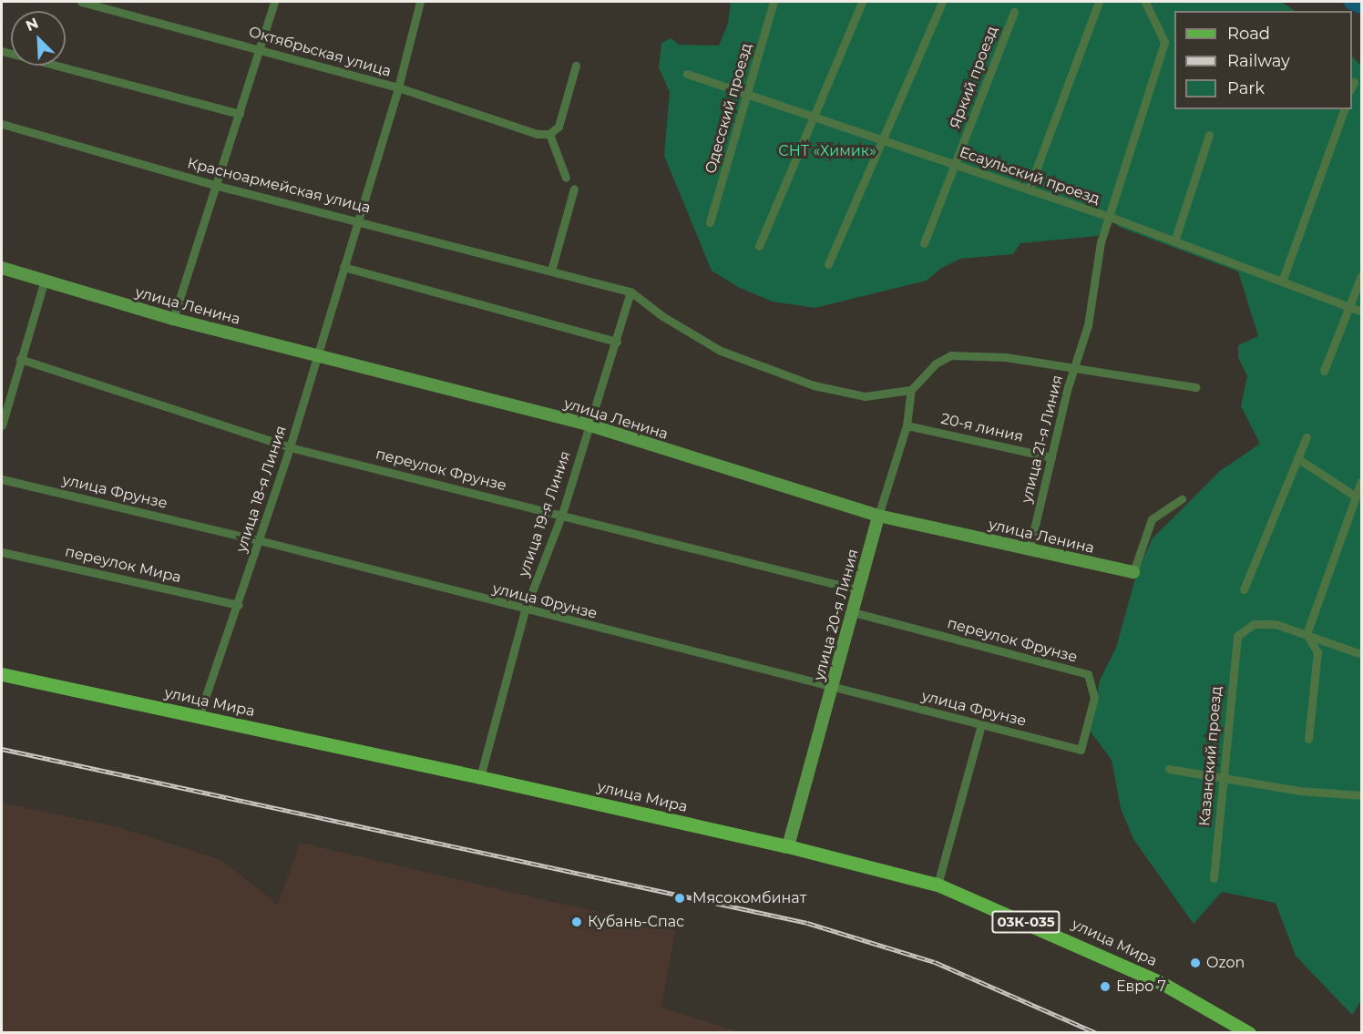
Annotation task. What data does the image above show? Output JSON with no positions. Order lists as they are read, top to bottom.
{
  "streets": {
    "main road": [
      "улица Ленина",
      "улица 20-я Линия",
      "улица Мира",
      "03К-035"
    ],
    "street": [
      "Октябрьская улица",
      "Яркий проезд",
      "Одесский проезд",
      "Есаульский проезд",
      "Красноармейская улица",
      "20-я линия",
      "улица 21-я Линия",
      "переулок Фрунзе",
      "улица 18-я Линия",
      "улица Фрунзе",
      "улица 19-я Линия",
      "переулок Мира",
      "Казанский проезд"
    ]
  },
  "crossings": [
    ["Октябрьская улица", "улица 18-я Линия"],
    ["Яркий проезд", "Есаульский проезд"],
    ["Одесский проезд", "Есаульский проезд"],
    ["Красноармейская улица", "улица 18-я Линия"],
    ["Красноармейская улица", "улица 19-я Линия"],
    ["Красноармейская улица", "улица 20-я Линия"],
    ["улица Ленина", "улица 21-я Линия"],
    ["улица Ленина", "улица 18-я Линия"],
    ["улица Ленина", "улица 19-я Линия"],
    ["улица Ленина", "улица 20-я Линия"],
    ["20-я линия", "улица 21-я Линия"],
    ["20-я линия", "улица 20-я Линия"],
    ["переулок Фрунзе", "улица 18-я Линия"],
    ["переулок Фрунзе", "улица Фрунзе"],
    ["переулок Фрунзе", "улица 19-я Линия"],
    ["переулок Фрунзе", "улица 20-я Линия"],
    ["улица 18-я Линия", "улица Фрунзе"],
    ["улица 18-я Линия", "переулок Мира"],
    ["улица 18-я Линия", "улица Мира"],
    ["улица Фрунзе", "улица 19-я Линия"],
    ["улица Фрунзе", "улица 20-я Линия"],
    ["улица 19-я Линия", "улица Мира"],
    ["улица 20-я Линия", "улица Мира"]
  ],
  "parks": ["СНТ «Химик»"],
  "places": [
    "Мясокомбинат",
    "Кубань-Спас",
    "Ozon",
    "Евро 7"
  ],
  "legend": ["Road", "Railway", "Park"],
  "north": "top left"
}
